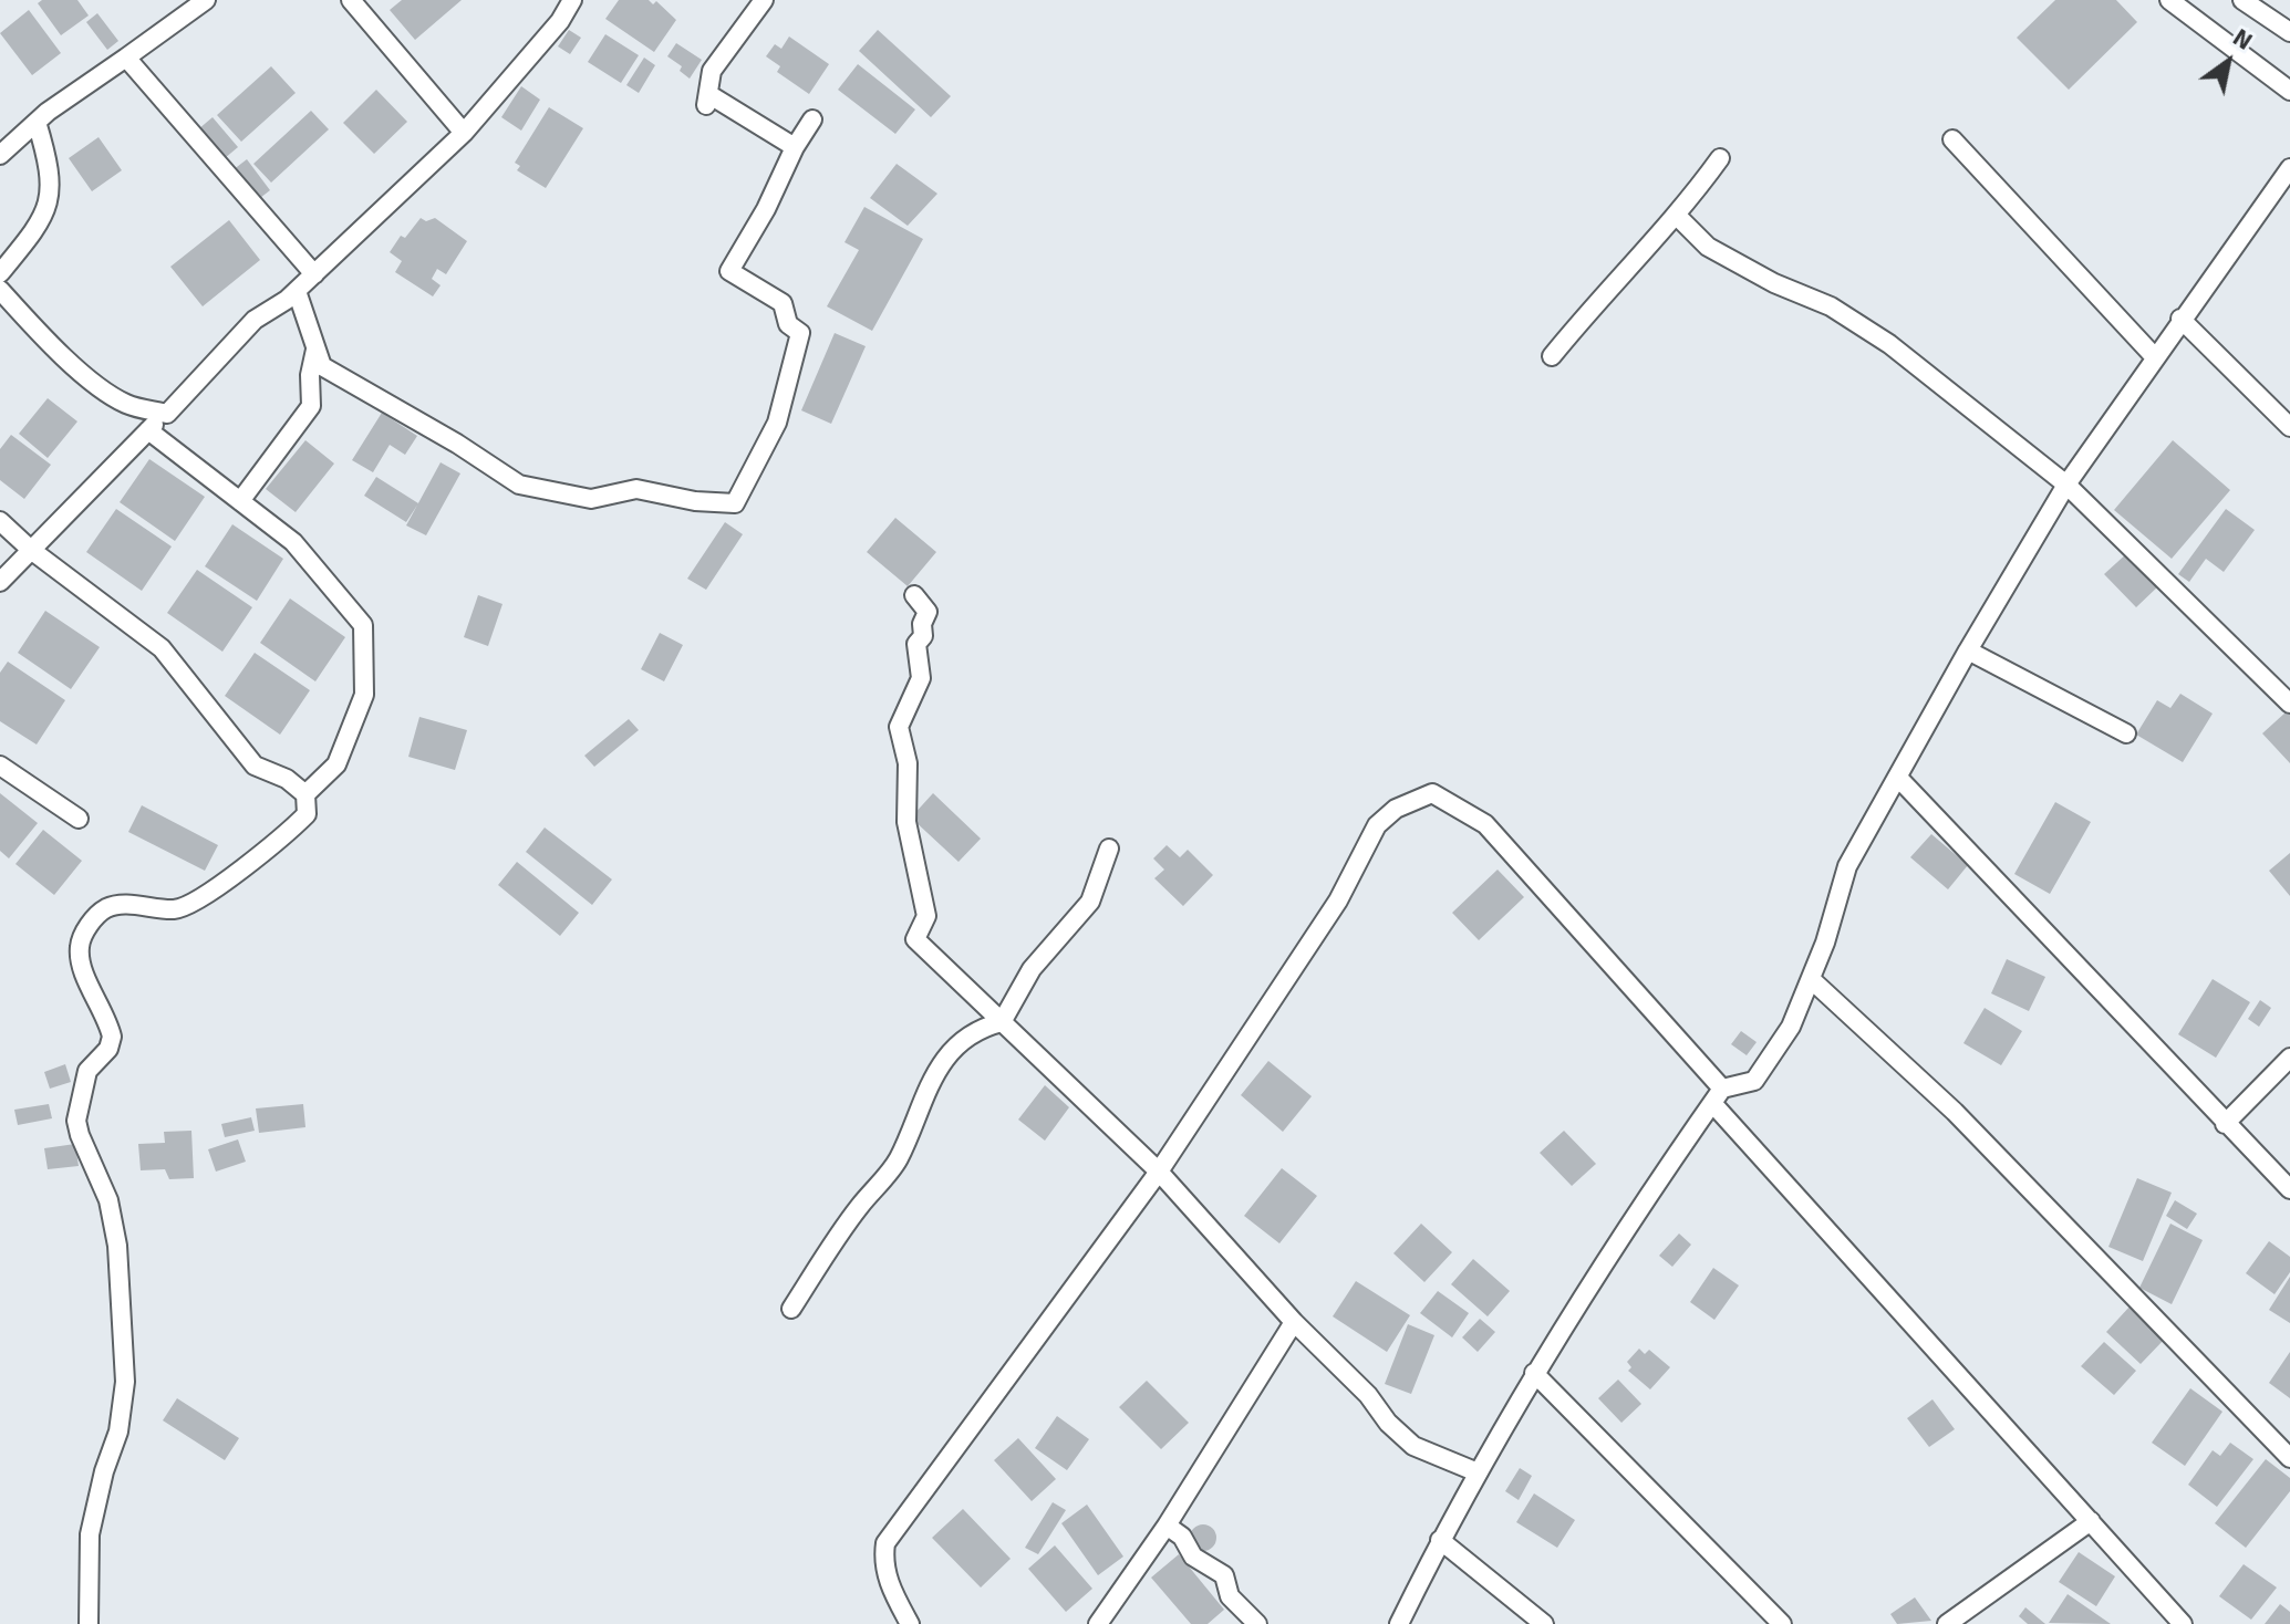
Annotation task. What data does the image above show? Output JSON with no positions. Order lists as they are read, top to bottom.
{
  "north": "top right"
}
